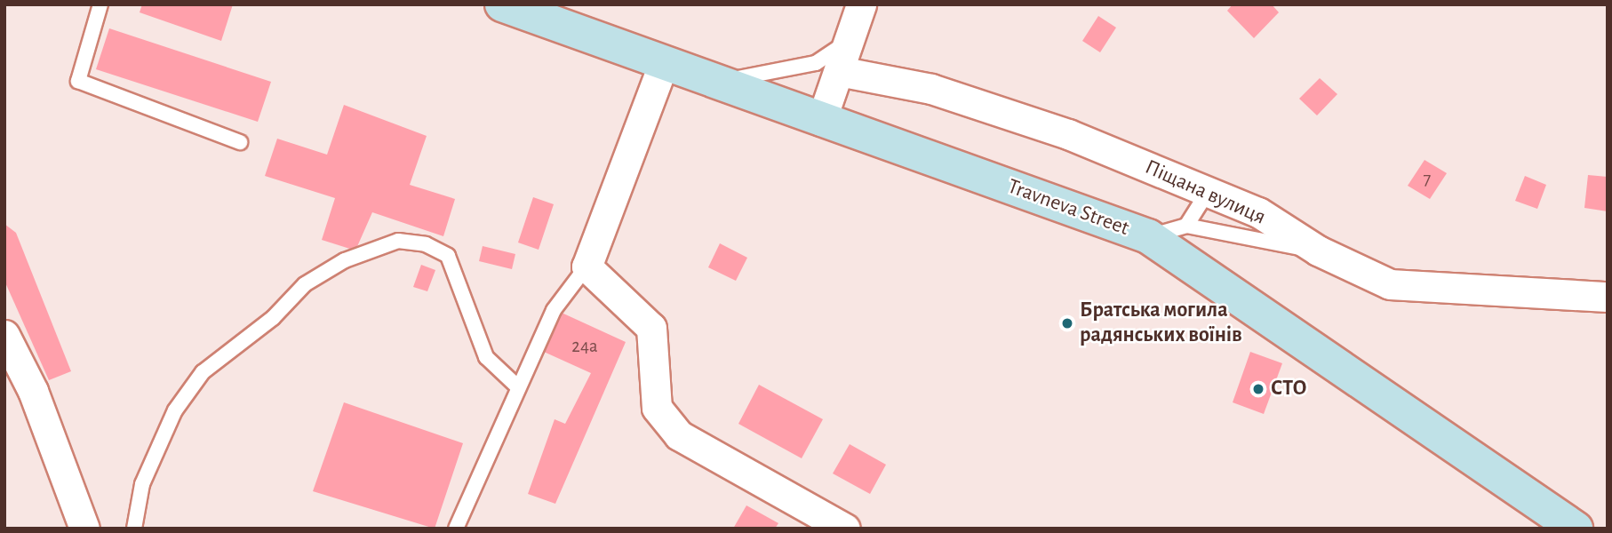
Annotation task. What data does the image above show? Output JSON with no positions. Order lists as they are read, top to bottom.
{
  "streets": {
    "street": ["Піщана вулиця", "Travneva Street"]
  },
  "places": ["Братська могила радянських воїнів", "СТО"],
  "house_numbers": ["7", "24а"]
}
